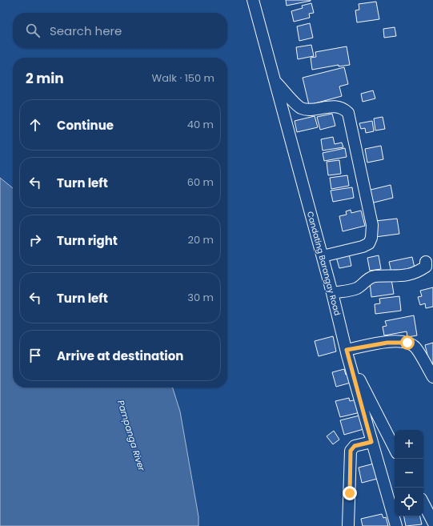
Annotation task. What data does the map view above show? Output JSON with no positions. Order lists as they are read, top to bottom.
{
  "streets": {
    "street": ["Candating Barangay Road"]
  },
  "water": ["Pampanga River"],
  "page": {
    "search": "Search here",
    "heading": ["2 min", "Walk · 150 m"],
    "list": [
      ["Continue", "40 m"],
      ["Turn left", "60 m"],
      ["Turn right", "20 m"],
      ["Turn left", "30 m"],
      "Arrive at destination"
    ],
    "map_buttons": ["+", "−"]
  }
}
